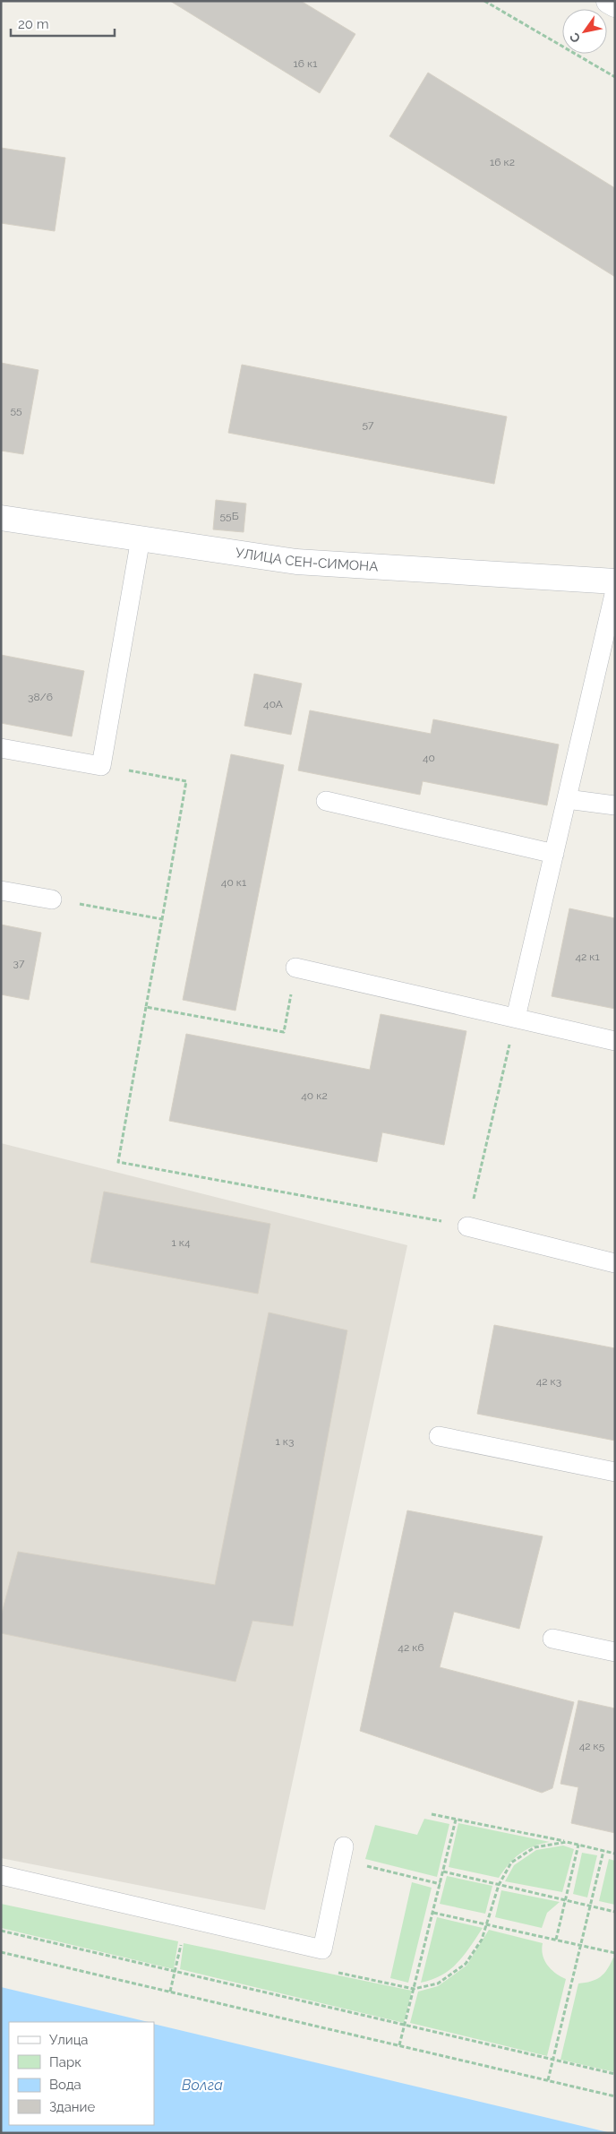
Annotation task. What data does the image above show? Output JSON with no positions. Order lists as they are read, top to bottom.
{
  "streets": {
    "street": ["УЛИЦА СЕН-СИМОНА"]
  },
  "water": ["Волга"],
  "house_numbers": [
    "16 к1",
    "16 к2",
    "55",
    "57",
    "55Б",
    "38/6",
    "40А",
    "40",
    "40 к1",
    "42 к1",
    "37",
    "40 к2",
    "1 к4",
    "42 к3",
    "1 к3",
    "42 к6",
    "42 к5"
  ],
  "legend": [
    "Улица",
    "Парк",
    "Вода",
    "Здание"
  ],
  "scale_bar": "20 m",
  "north": "bottom left"
}
